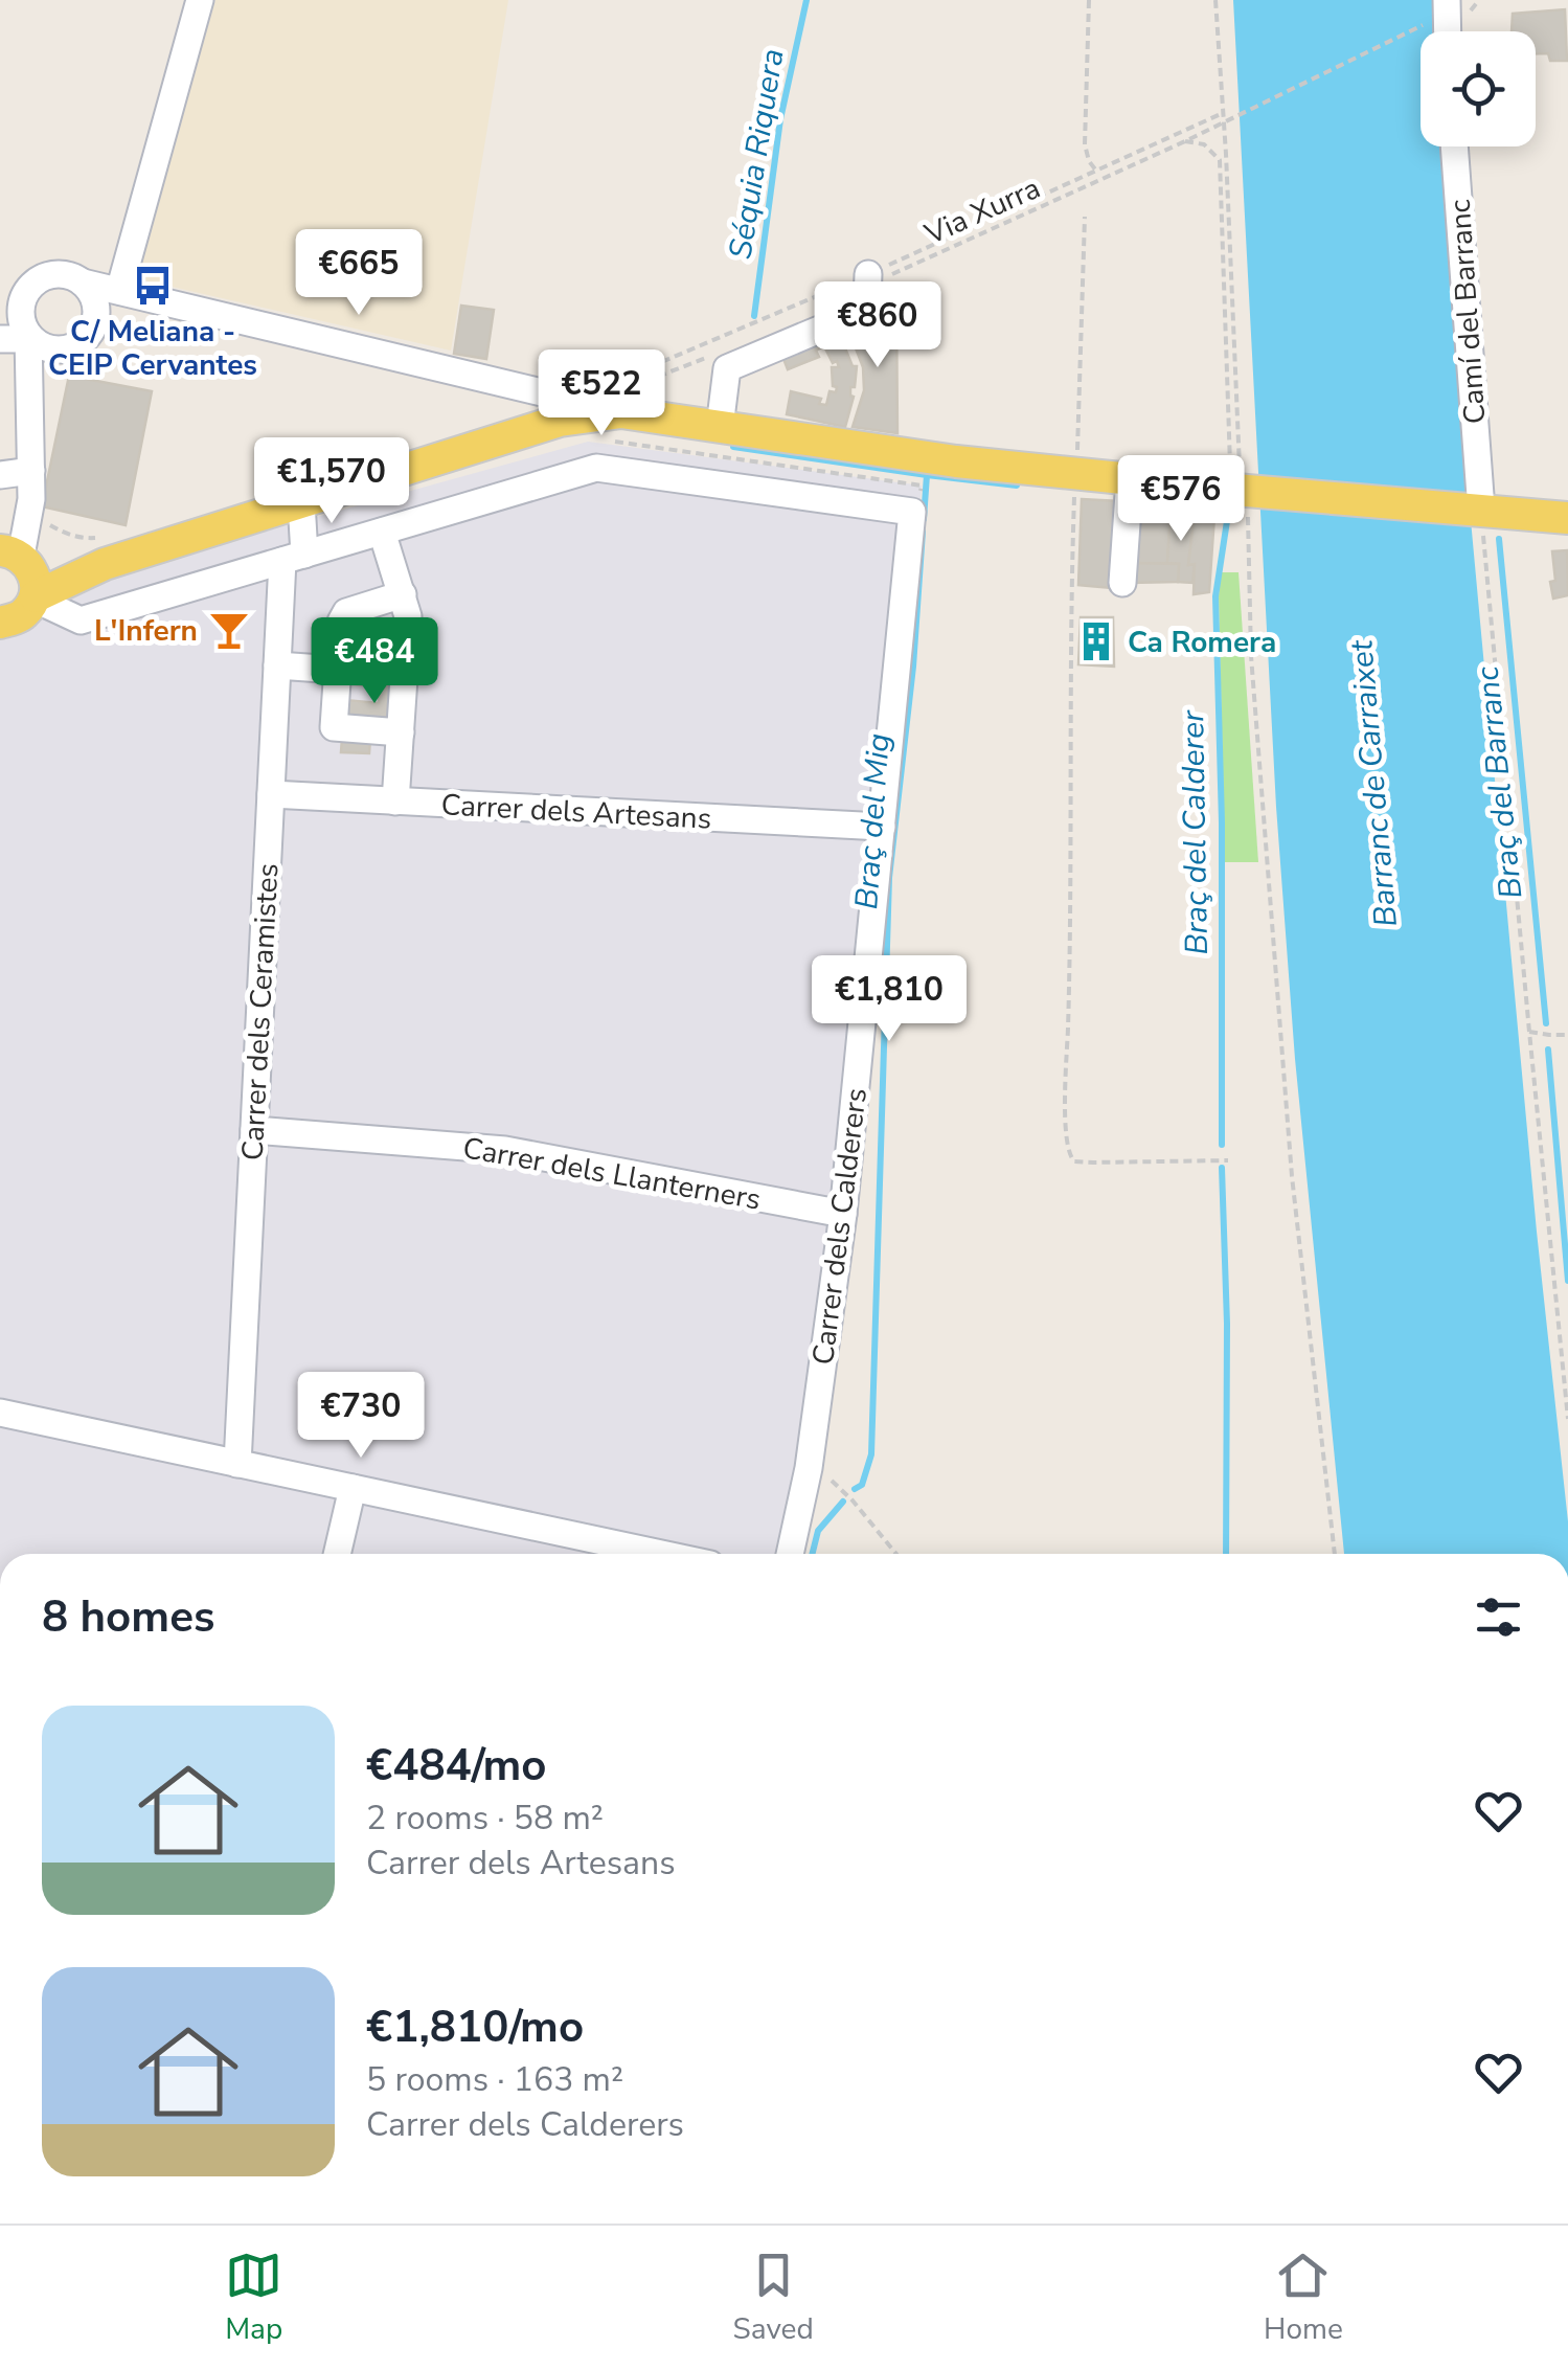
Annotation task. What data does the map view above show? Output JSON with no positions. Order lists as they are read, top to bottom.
{
  "streets": {
    "street": [
      "Camí del Barranc",
      "Carrer dels Artesans",
      "Carrer dels Ceramistes",
      "Carrer dels Llanterners",
      "Carrer dels Calderers"
    ],
    "path": ["Via Xurra"]
  },
  "crossings": [
    ["Carrer dels Artesans", "Carrer dels Ceramistes"],
    ["Carrer dels Artesans", "Carrer dels Calderers"],
    ["Carrer dels Ceramistes", "Carrer dels Llanterners"],
    ["Carrer dels Llanterners", "Carrer dels Calderers"]
  ],
  "water": [
    "Séquia Riquera",
    "Braç del Barranc",
    "Barranc de Carraixet",
    "Braç del Mig",
    "Braç del Calderer"
  ],
  "places": {
    "bus stop": ["C/ Meliana - CEIP Cervantes"],
    "bar": ["L'Infern"],
    "building": ["Ca Romera"]
  },
  "page": {
    "price": [
      "€665",
      "€860",
      "€522",
      "€1,570",
      "€576",
      "€484",
      "€1,810",
      "€730"
    ],
    "heading": "8 homes",
    "list": [
      {
        "name": "€484/mo",
        "note": "2 rooms · 58 m² · Carrer dels Artesans"
      },
      {
        "name": "€1,810/mo",
        "note": "5 rooms · 163 m² · Carrer dels Calderers"
      }
    ],
    "tabs": ["Map", "Saved", "Home"]
  }
}
